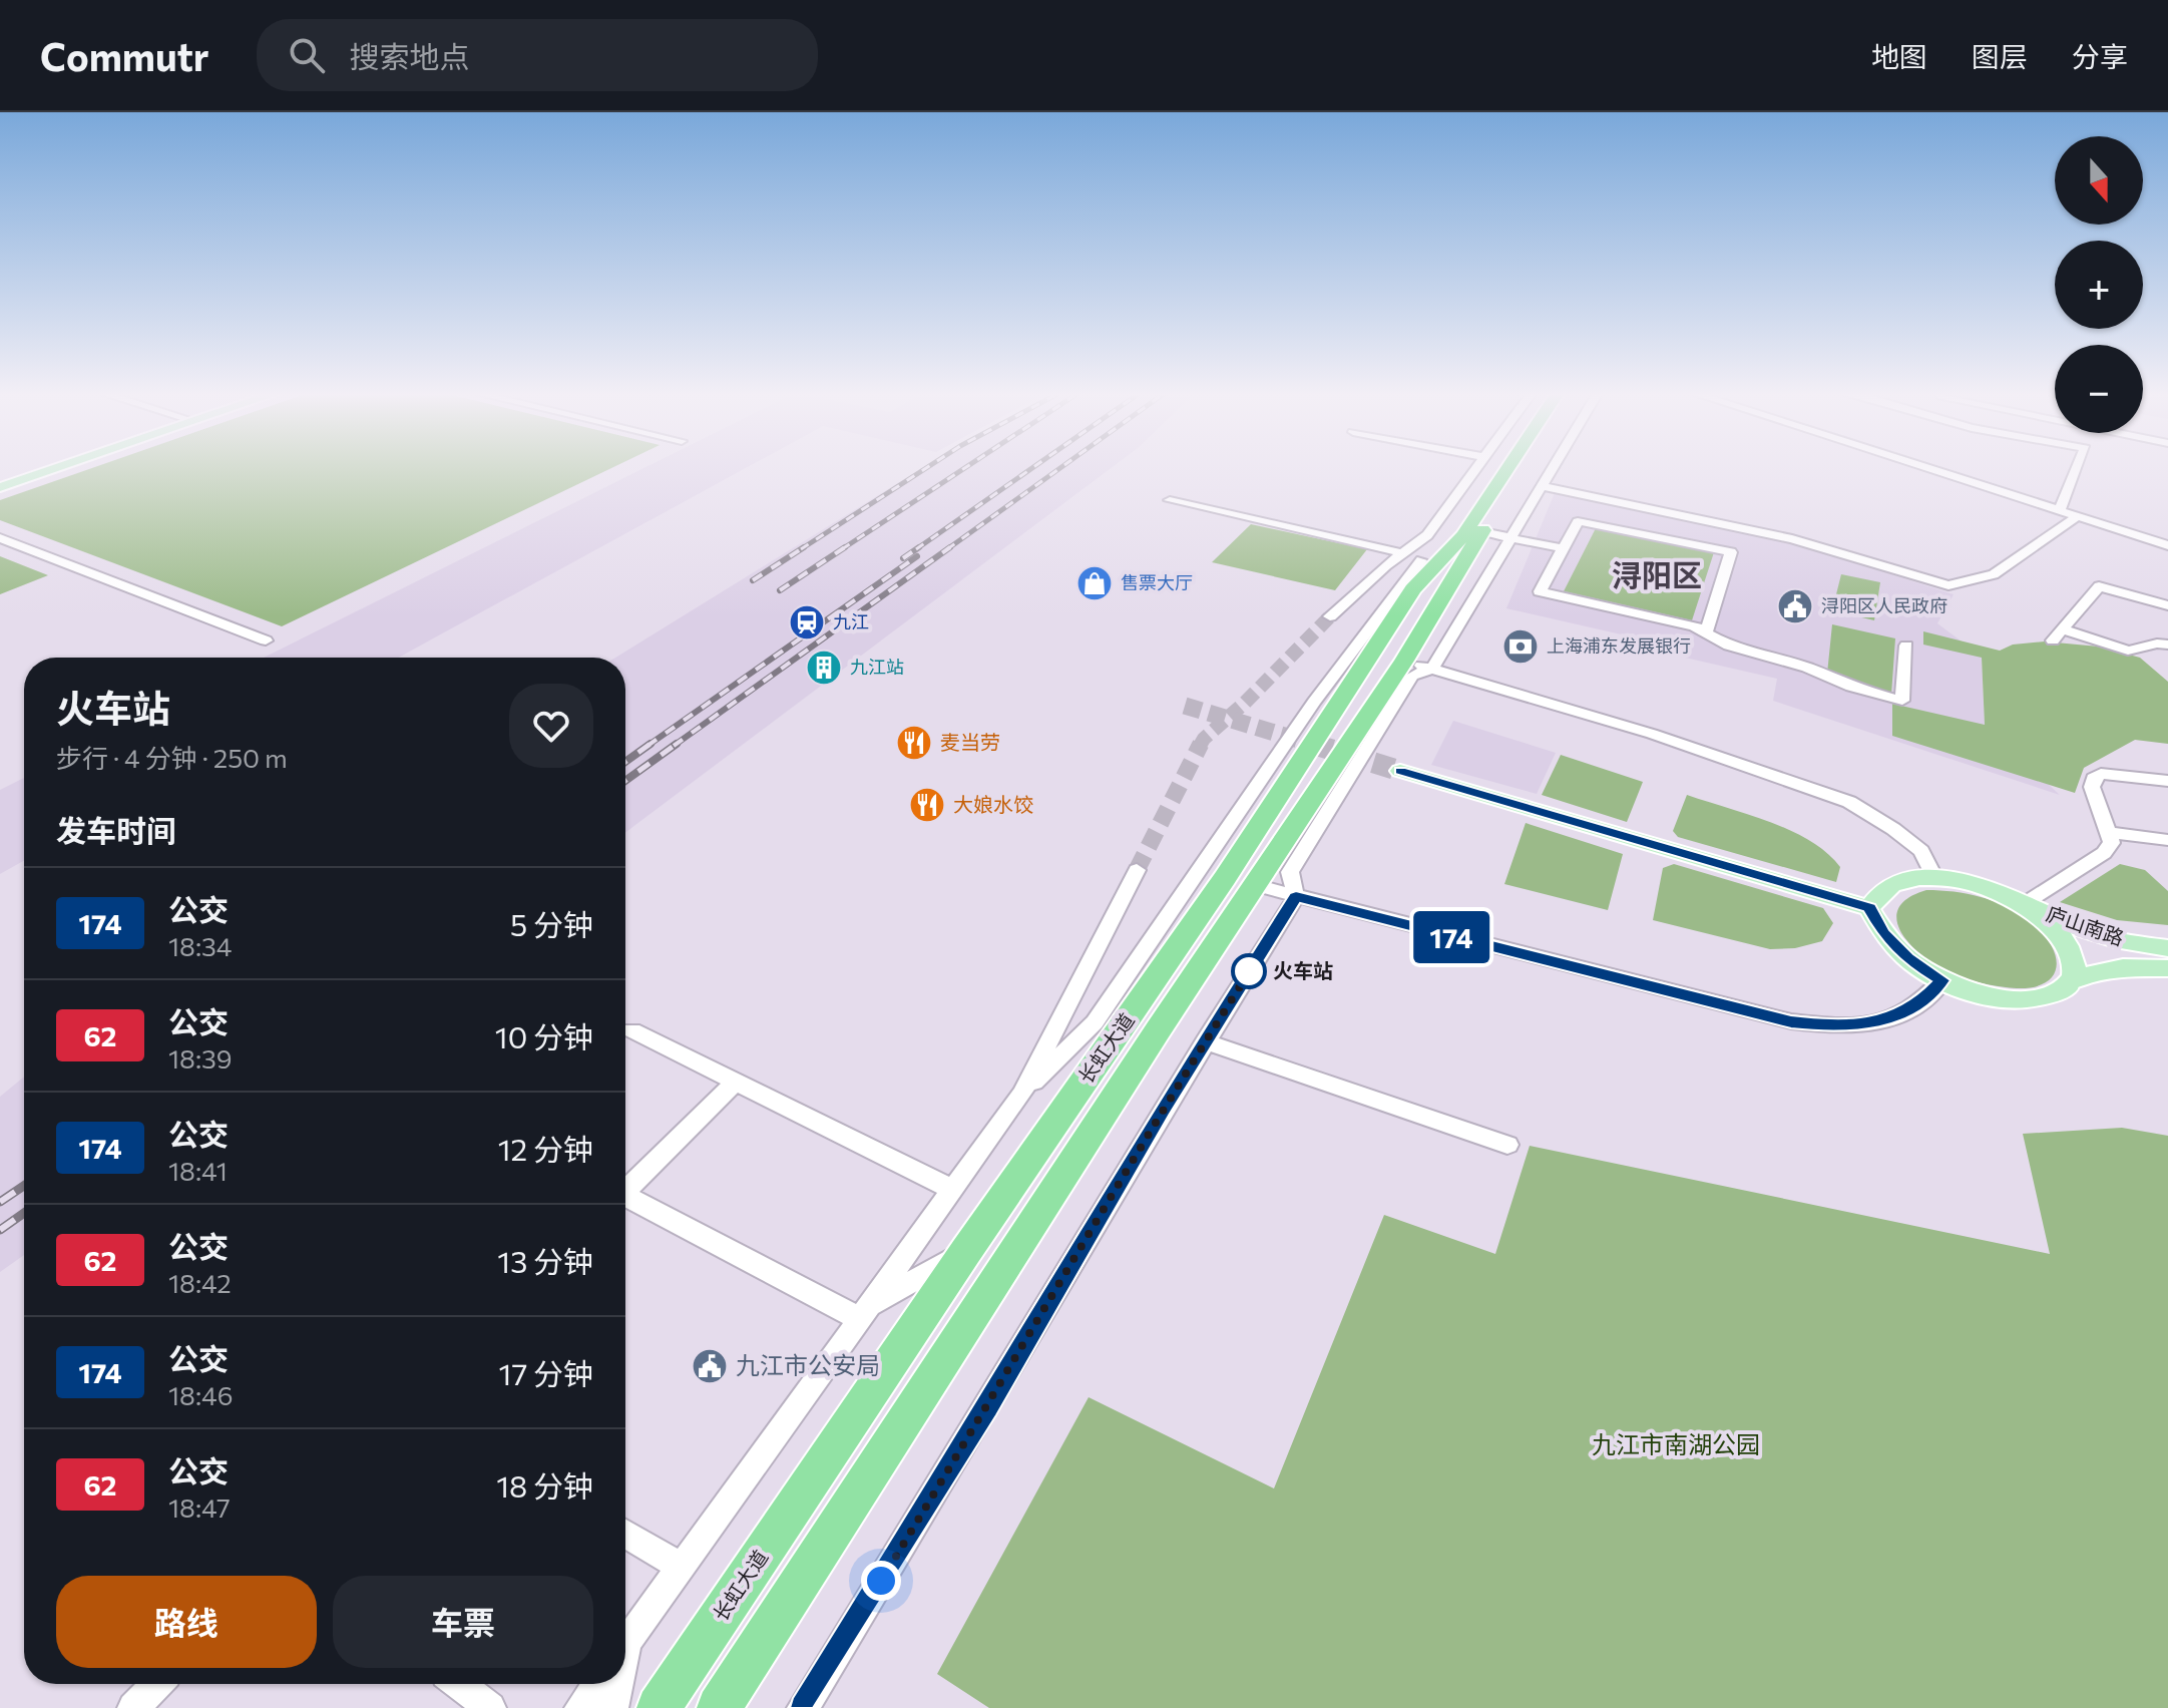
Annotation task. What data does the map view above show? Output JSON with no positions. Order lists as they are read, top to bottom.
{
  "streets": {
    "highway": ["长虹大道"],
    "main road": ["庐山南路"]
  },
  "districts": ["浔阳区"],
  "parks": ["九江市南湖公园"],
  "places": {
    "shop": ["售票大厅"],
    "public building": ["浔阳区人民政府", "九江市公安局"],
    "station": ["九江"],
    "bank": ["上海浦东发展银行"],
    "building": ["九江站"],
    "restaurant": ["麦当劳", "大娘水饺"],
    "other": ["火车站"]
  },
  "lines": ["bus line 174"],
  "north": "bottom",
  "page": {
    "header": "Commutr",
    "search": "搜索地点",
    "nav": ["地图", "图层", "分享"],
    "on_map": "174",
    "map_buttons": ["+", "−"],
    "heading": [
      ["火车站", "步行 · 4 分钟 · 250 m"],
      "发车时间"
    ],
    "list": [
      {
        "mark": "174",
        "name": "公交",
        "note": "18:34",
        "value": "5 分钟"
      },
      {
        "mark": "62",
        "name": "公交",
        "note": "18:39",
        "value": "10 分钟"
      },
      {
        "mark": "174",
        "name": "公交",
        "note": "18:41",
        "value": "12 分钟"
      },
      {
        "mark": "62",
        "name": "公交",
        "note": "18:42",
        "value": "13 分钟"
      },
      {
        "mark": "174",
        "name": "公交",
        "note": "18:46",
        "value": "17 分钟"
      },
      {
        "mark": "62",
        "name": "公交",
        "note": "18:47",
        "value": "18 分钟"
      }
    ],
    "buttons": ["路线", "车票"]
  }
}
